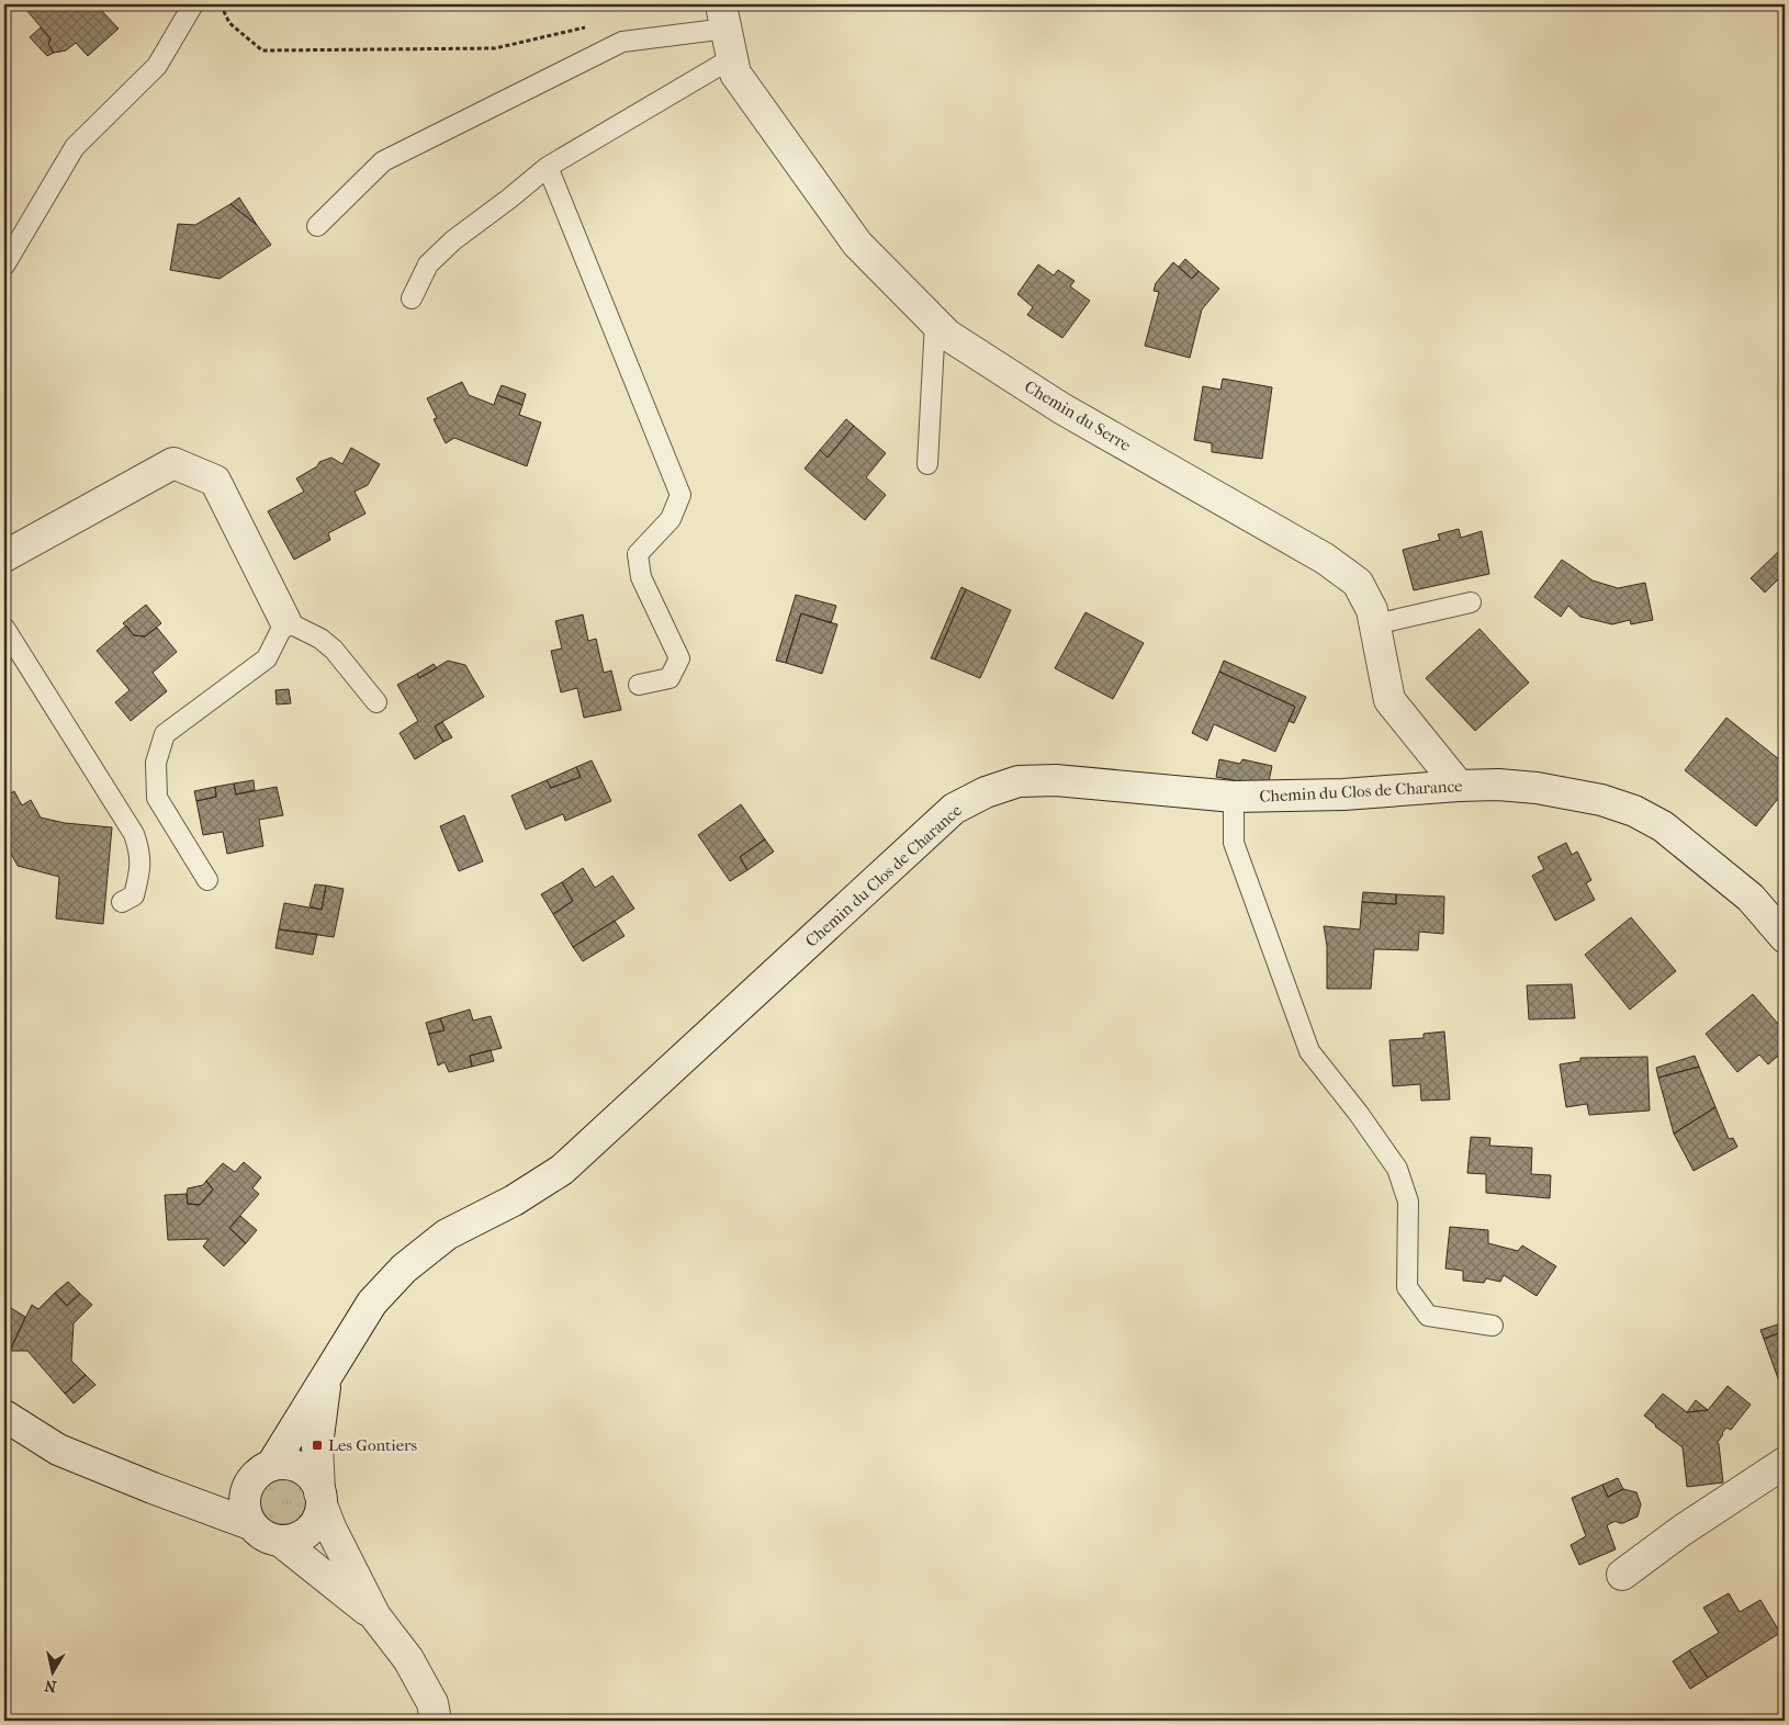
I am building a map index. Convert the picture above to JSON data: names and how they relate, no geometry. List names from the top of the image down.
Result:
{
  "streets": {
    "street": ["Chemin du Serre", "Chemin du Clos de Charance"]
  },
  "crossings": [
    ["Chemin du Serre", "Chemin du Clos de Charance"]
  ],
  "places": {
    "transit": ["Les Gontiers"]
  },
  "north": "bottom"
}
